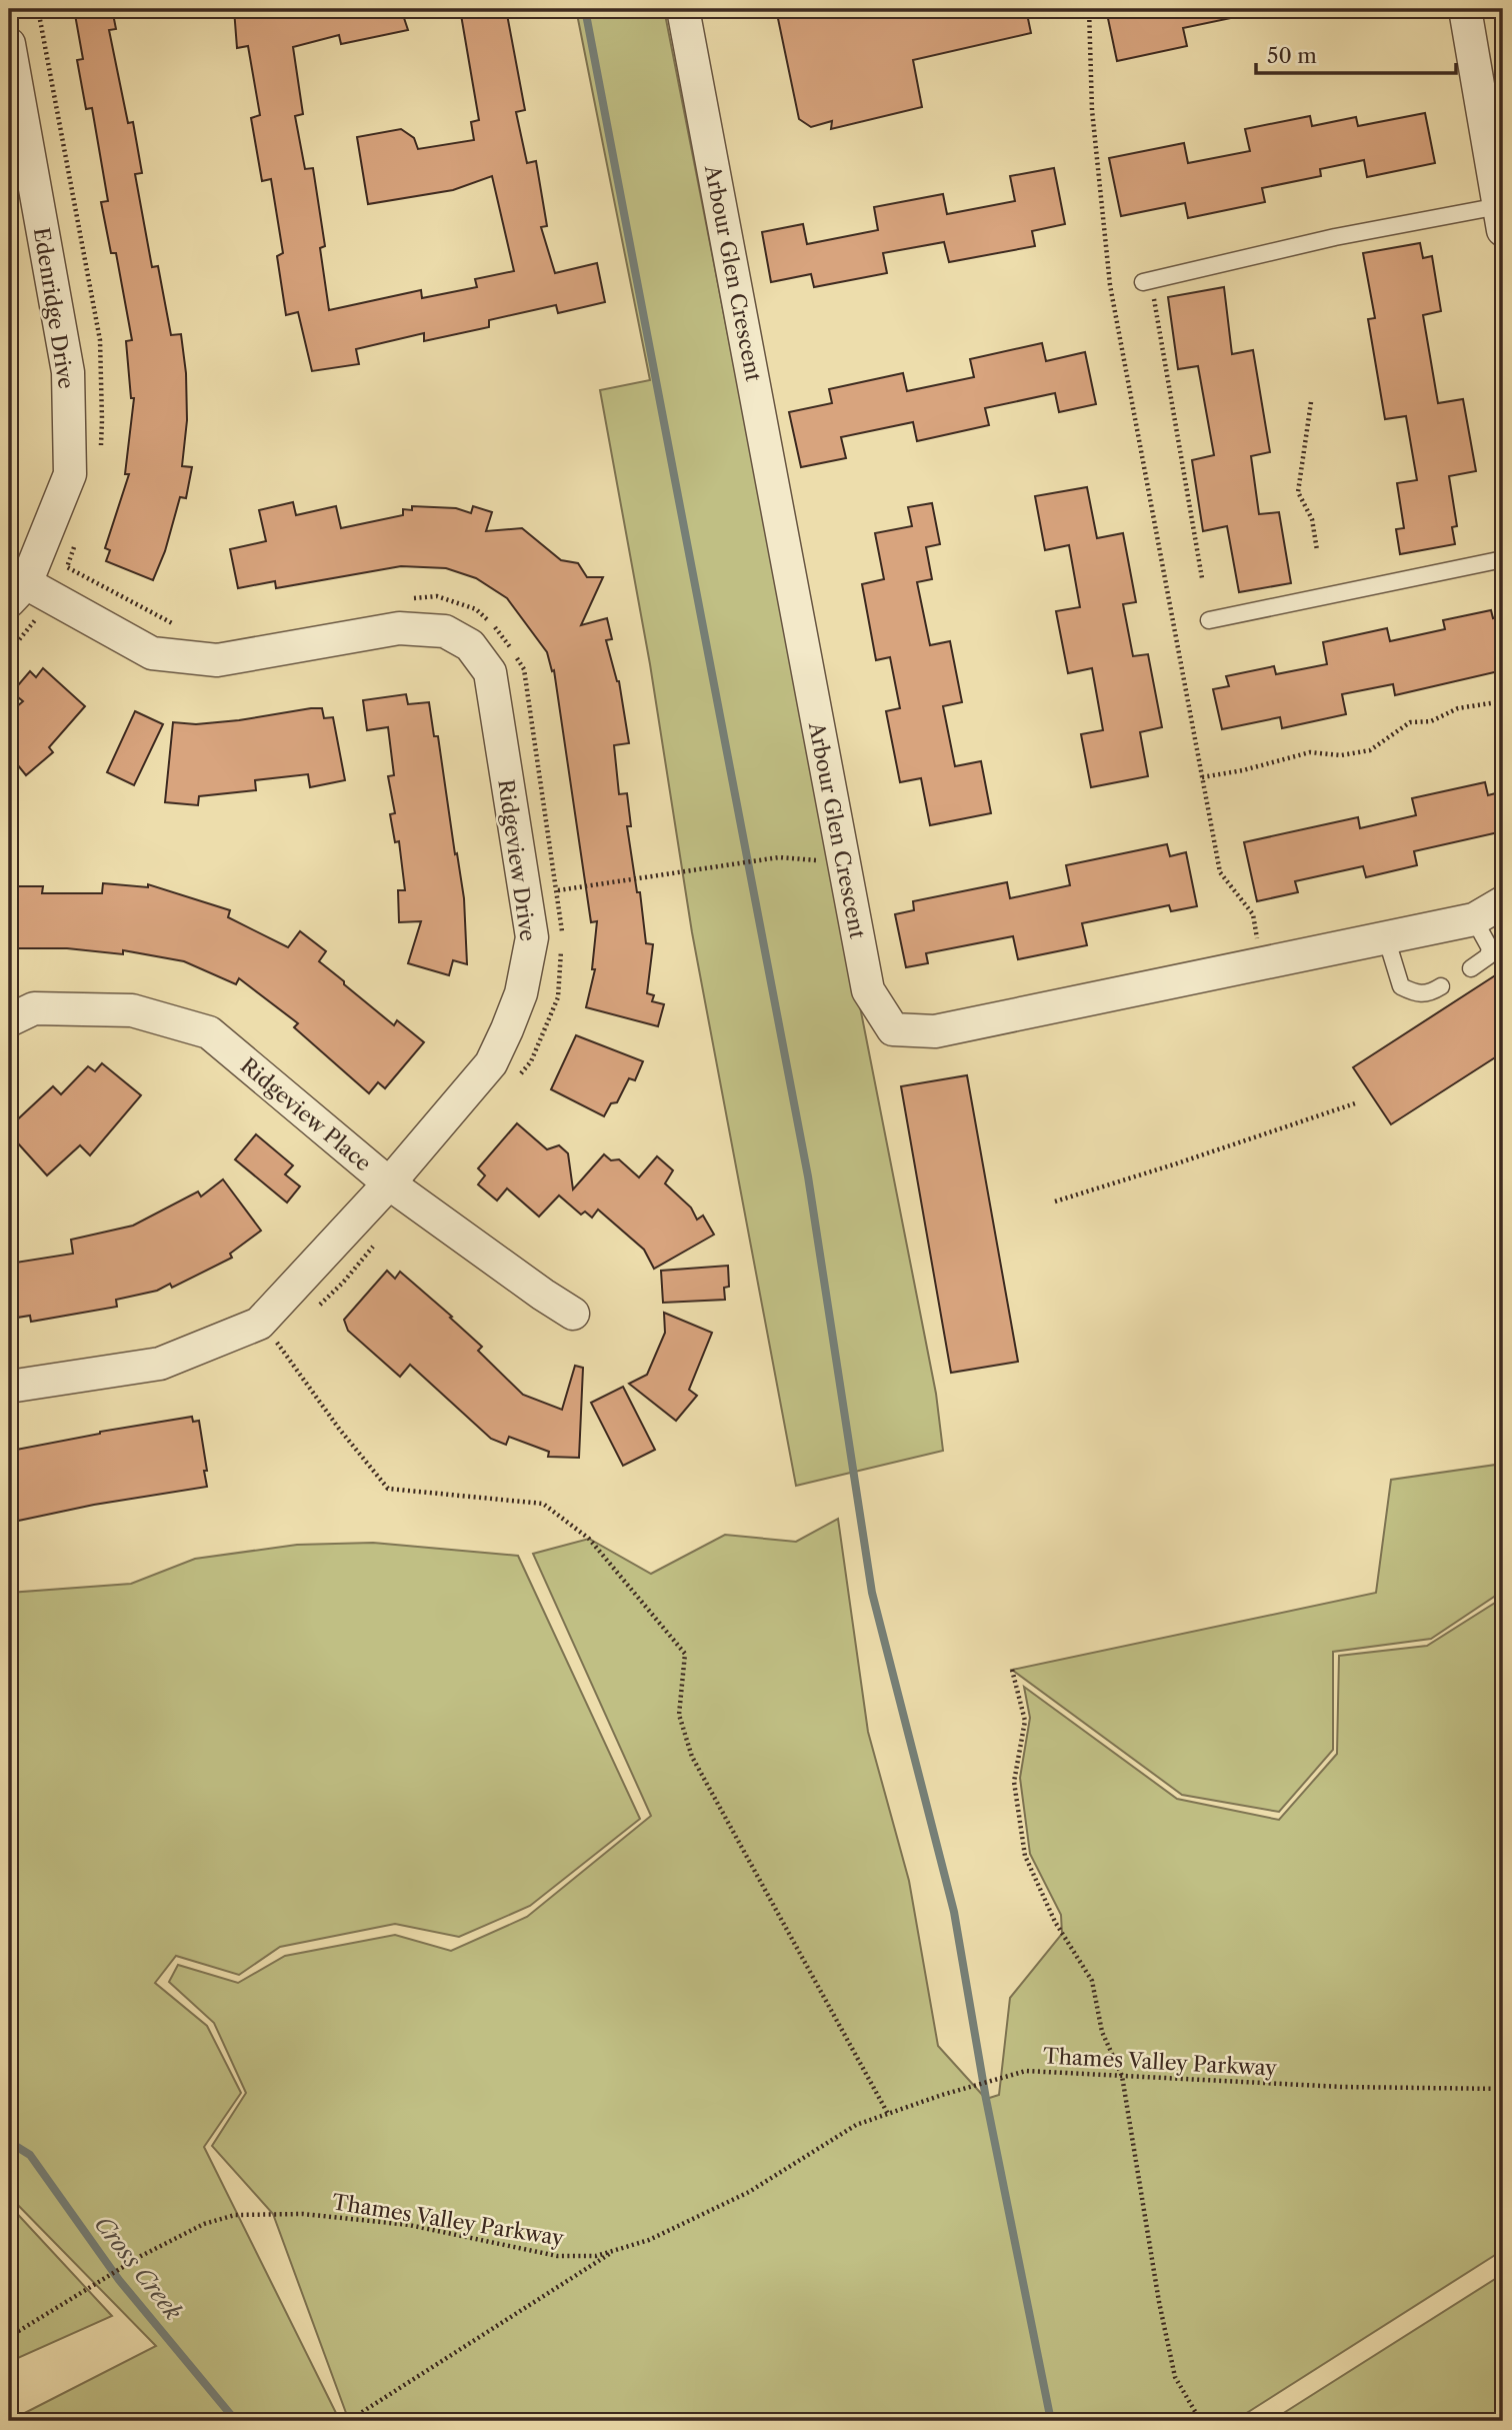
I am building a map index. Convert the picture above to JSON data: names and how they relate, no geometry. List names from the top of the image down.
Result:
{
  "streets": {
    "street": [
      "Arbour Glen Crescent",
      "Edenridge Drive",
      "Ridgeview Drive",
      "Ridgeview Place"
    ],
    "path": ["Thames Valley Parkway"]
  },
  "crossings": [
    ["Edenridge Drive", "Ridgeview Drive"],
    ["Ridgeview Drive", "Ridgeview Place"]
  ],
  "water": ["Cross Creek"],
  "scale_bar": "50 m"
}
